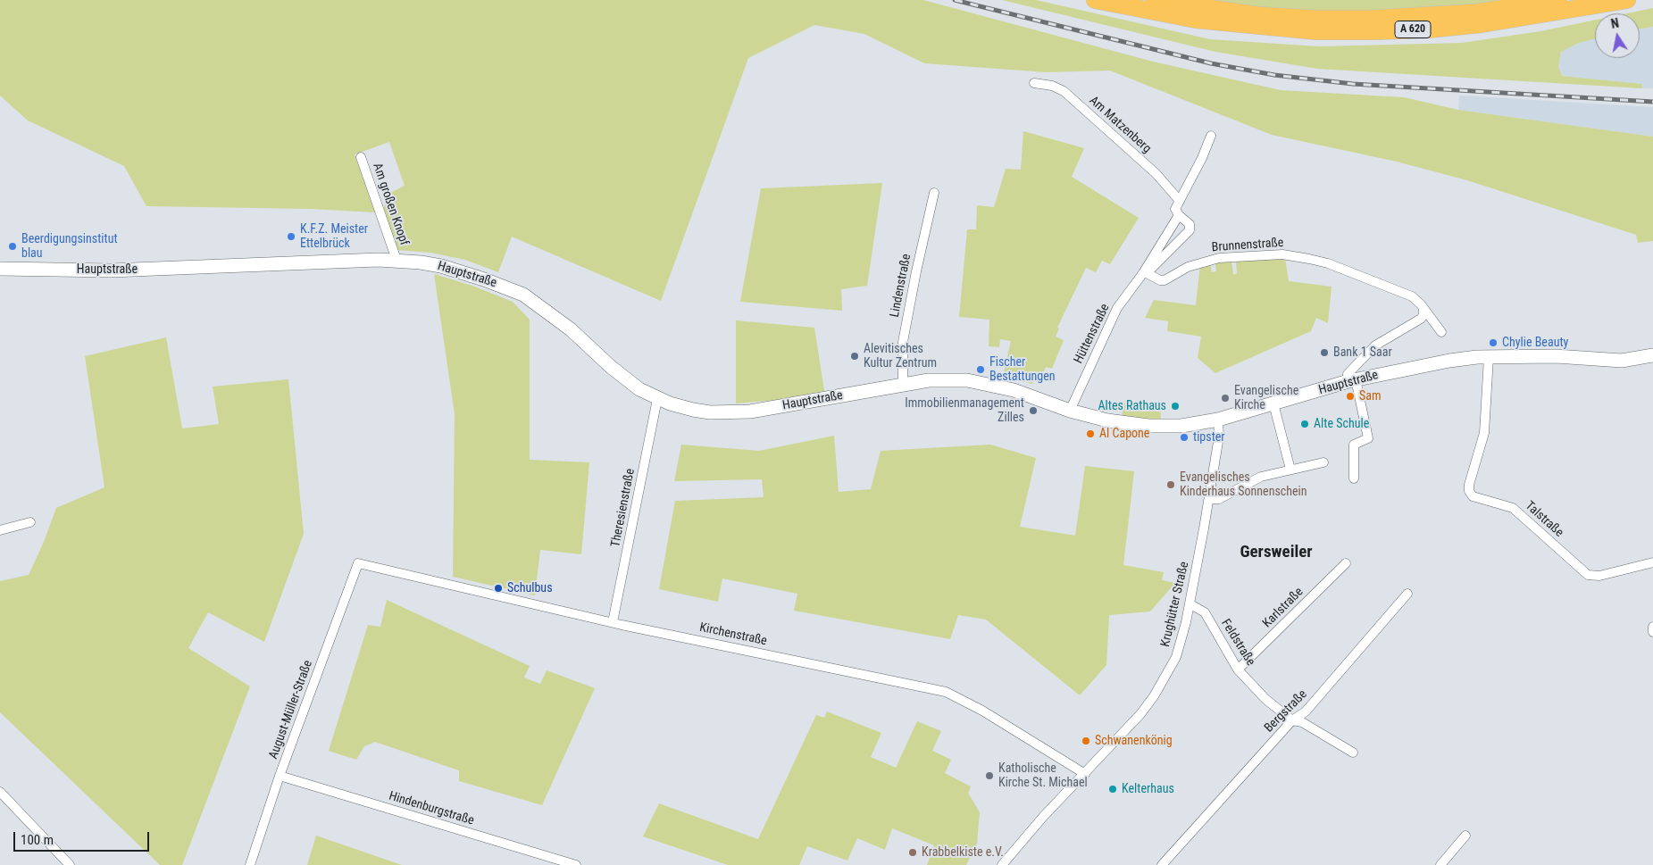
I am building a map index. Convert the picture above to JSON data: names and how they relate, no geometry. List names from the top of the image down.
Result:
{
  "streets": {
    "highway": ["A 620"],
    "main road": ["Hauptstraße"],
    "street": [
      "Am Matzenberg",
      "Am großen Knopf",
      "Brunnenstraße",
      "Lindenstraße",
      "Hüttenstraße",
      "Theresienstraße",
      "Talstraße",
      "Krughütter Straße",
      "Karlstraße",
      "Kirchenstraße",
      "Feldstraße",
      "August-Müller-Straße",
      "Bergstraße",
      "Hindenburgstraße"
    ]
  },
  "crossings": [
    ["Am Matzenberg", "Hüttenstraße"],
    ["Am großen Knopf", "Hauptstraße"],
    ["Brunnenstraße", "Hüttenstraße"],
    ["Hauptstraße", "Lindenstraße"],
    ["Hauptstraße", "Hüttenstraße"],
    ["Hauptstraße", "Theresienstraße"],
    ["Hauptstraße", "Talstraße"],
    ["Hauptstraße", "Krughütter Straße"],
    ["Theresienstraße", "Kirchenstraße"],
    ["Krughütter Straße", "Kirchenstraße"],
    ["Krughütter Straße", "Feldstraße"],
    ["Karlstraße", "Feldstraße"],
    ["Kirchenstraße", "August-Müller-Straße"],
    ["Feldstraße", "Bergstraße"],
    ["August-Müller-Straße", "Hindenburgstraße"]
  ],
  "districts": ["Gersweiler"],
  "places": [
    "K.F.Z. Meister Ettelbrück",
    "Beerdigungsinstitut blau",
    "Chylie Beauty",
    "Bank 1 Saar",
    "Alevitisches Kultur Zentrum",
    "Fischer Bestattungen",
    "Sam",
    "Evangelische Kirche",
    "Altes Rathaus",
    "Immobilienmanagement Zilles",
    "Alte Schule",
    "Al Capone",
    "tipster",
    "Evangelisches Kinderhaus Sonnenschein",
    "Schulbus",
    "Schwanenkönig",
    "Katholische Kirche St. Michael",
    "Kelterhaus",
    "Krabbelkiste e.V."
  ],
  "scale_bar": "100 m",
  "north": "top"
}
